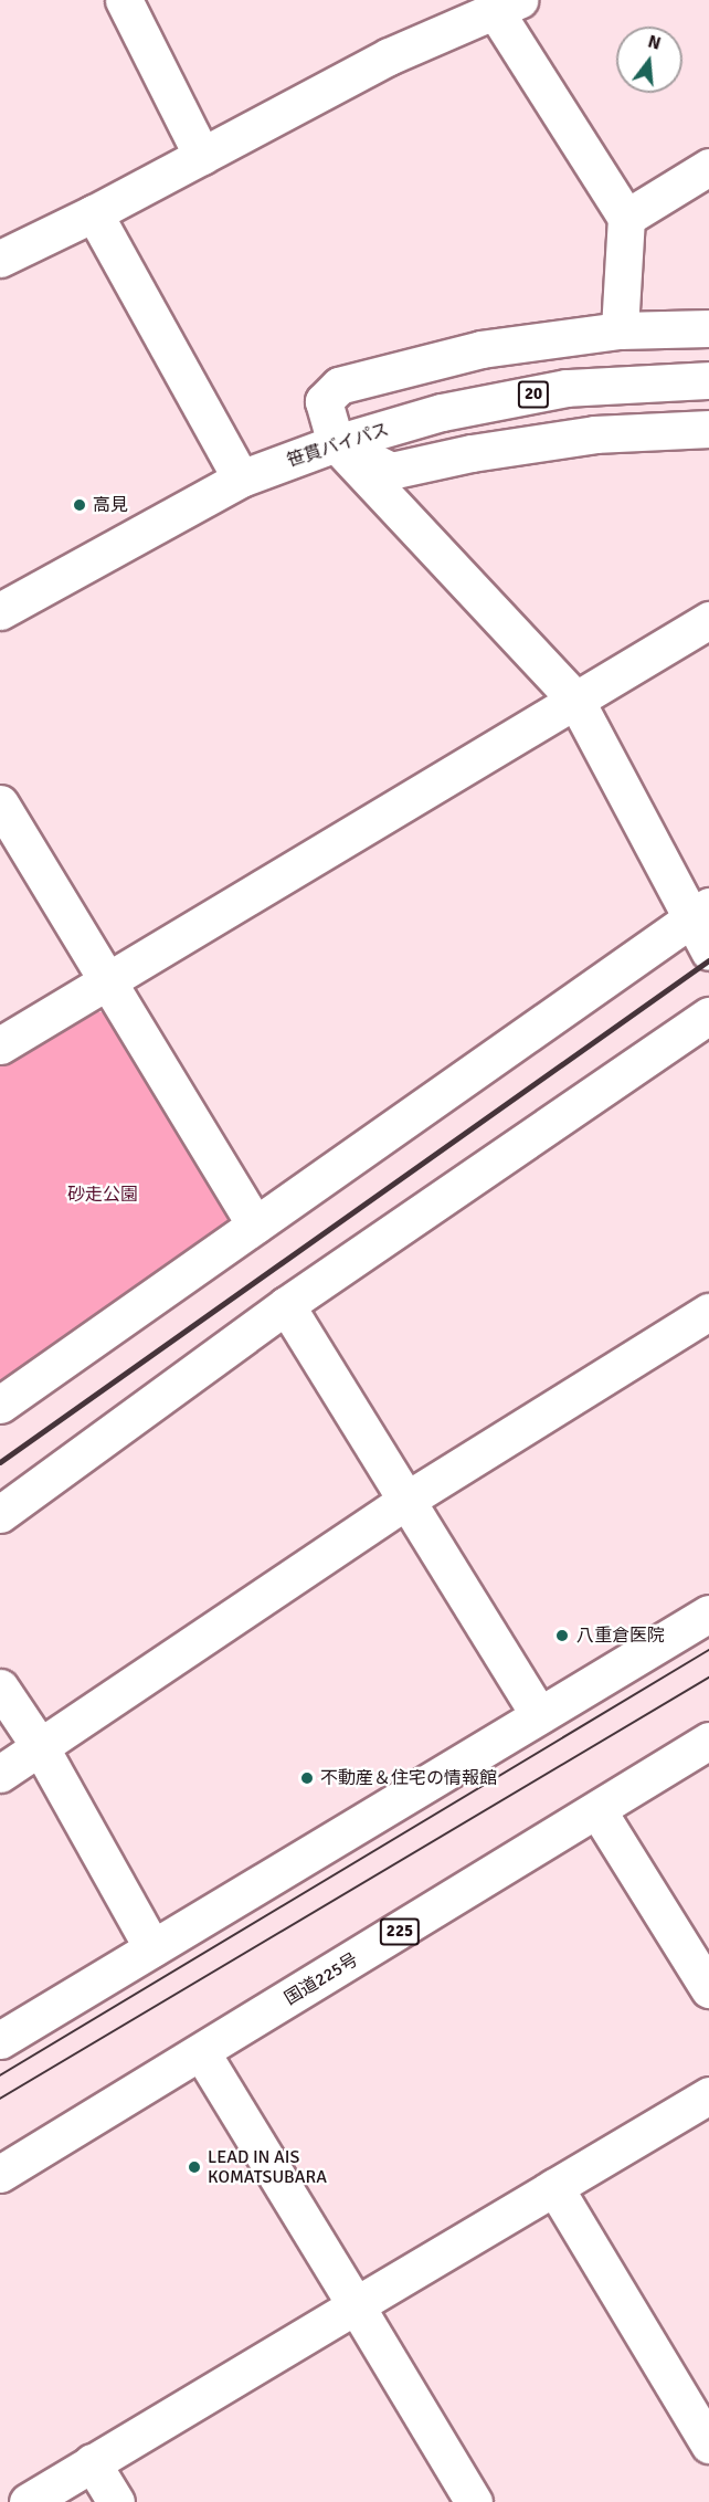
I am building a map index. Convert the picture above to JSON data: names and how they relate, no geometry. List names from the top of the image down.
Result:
{
  "streets": {
    "main road": [
      "20",
      "笹貫バイパス",
      "225",
      "国道225号"
    ]
  },
  "parks": ["砂走公園"],
  "places": [
    "高見",
    "八重倉医院",
    "不動産＆住宅の情報館",
    "LEAD IN AIS KOMATSUBARA"
  ],
  "north": "top"
}
